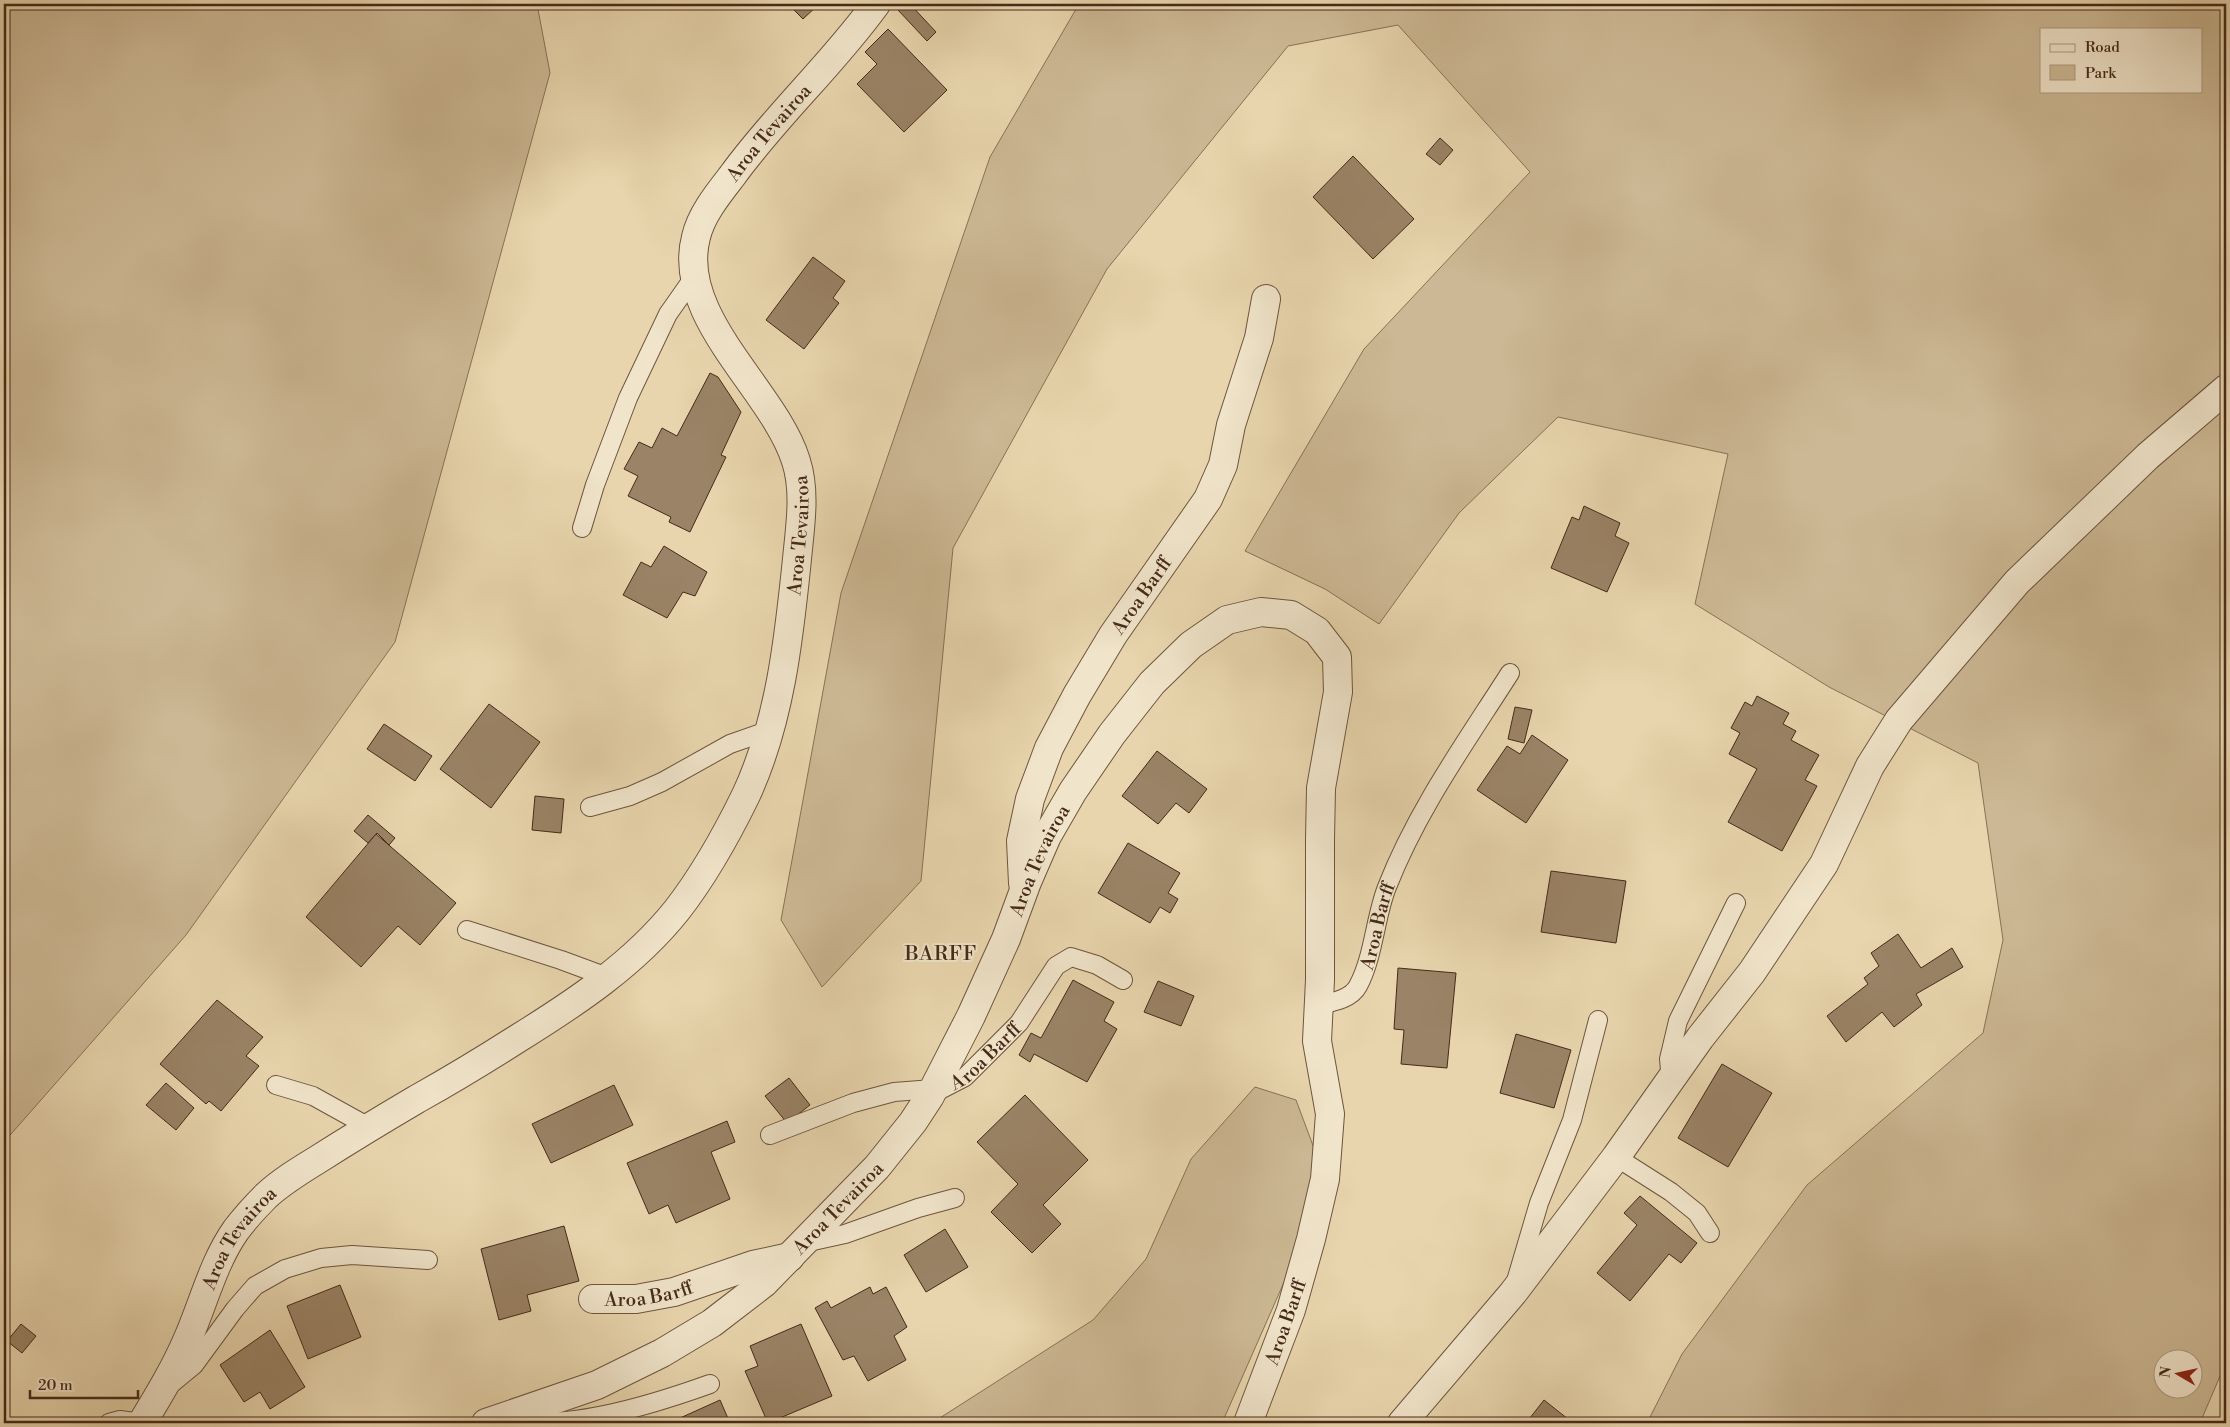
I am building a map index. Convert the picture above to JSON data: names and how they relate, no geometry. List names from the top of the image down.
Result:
{
  "streets": {
    "street": ["Aroa Tevairoa", "Aroa Barff"]
  },
  "crossings": [
    ["Aroa Tevairoa", "Aroa Barff"]
  ],
  "districts": ["BARFF"],
  "legend": ["Road", "Park"],
  "scale_bar": "20 m",
  "north": "left"
}
